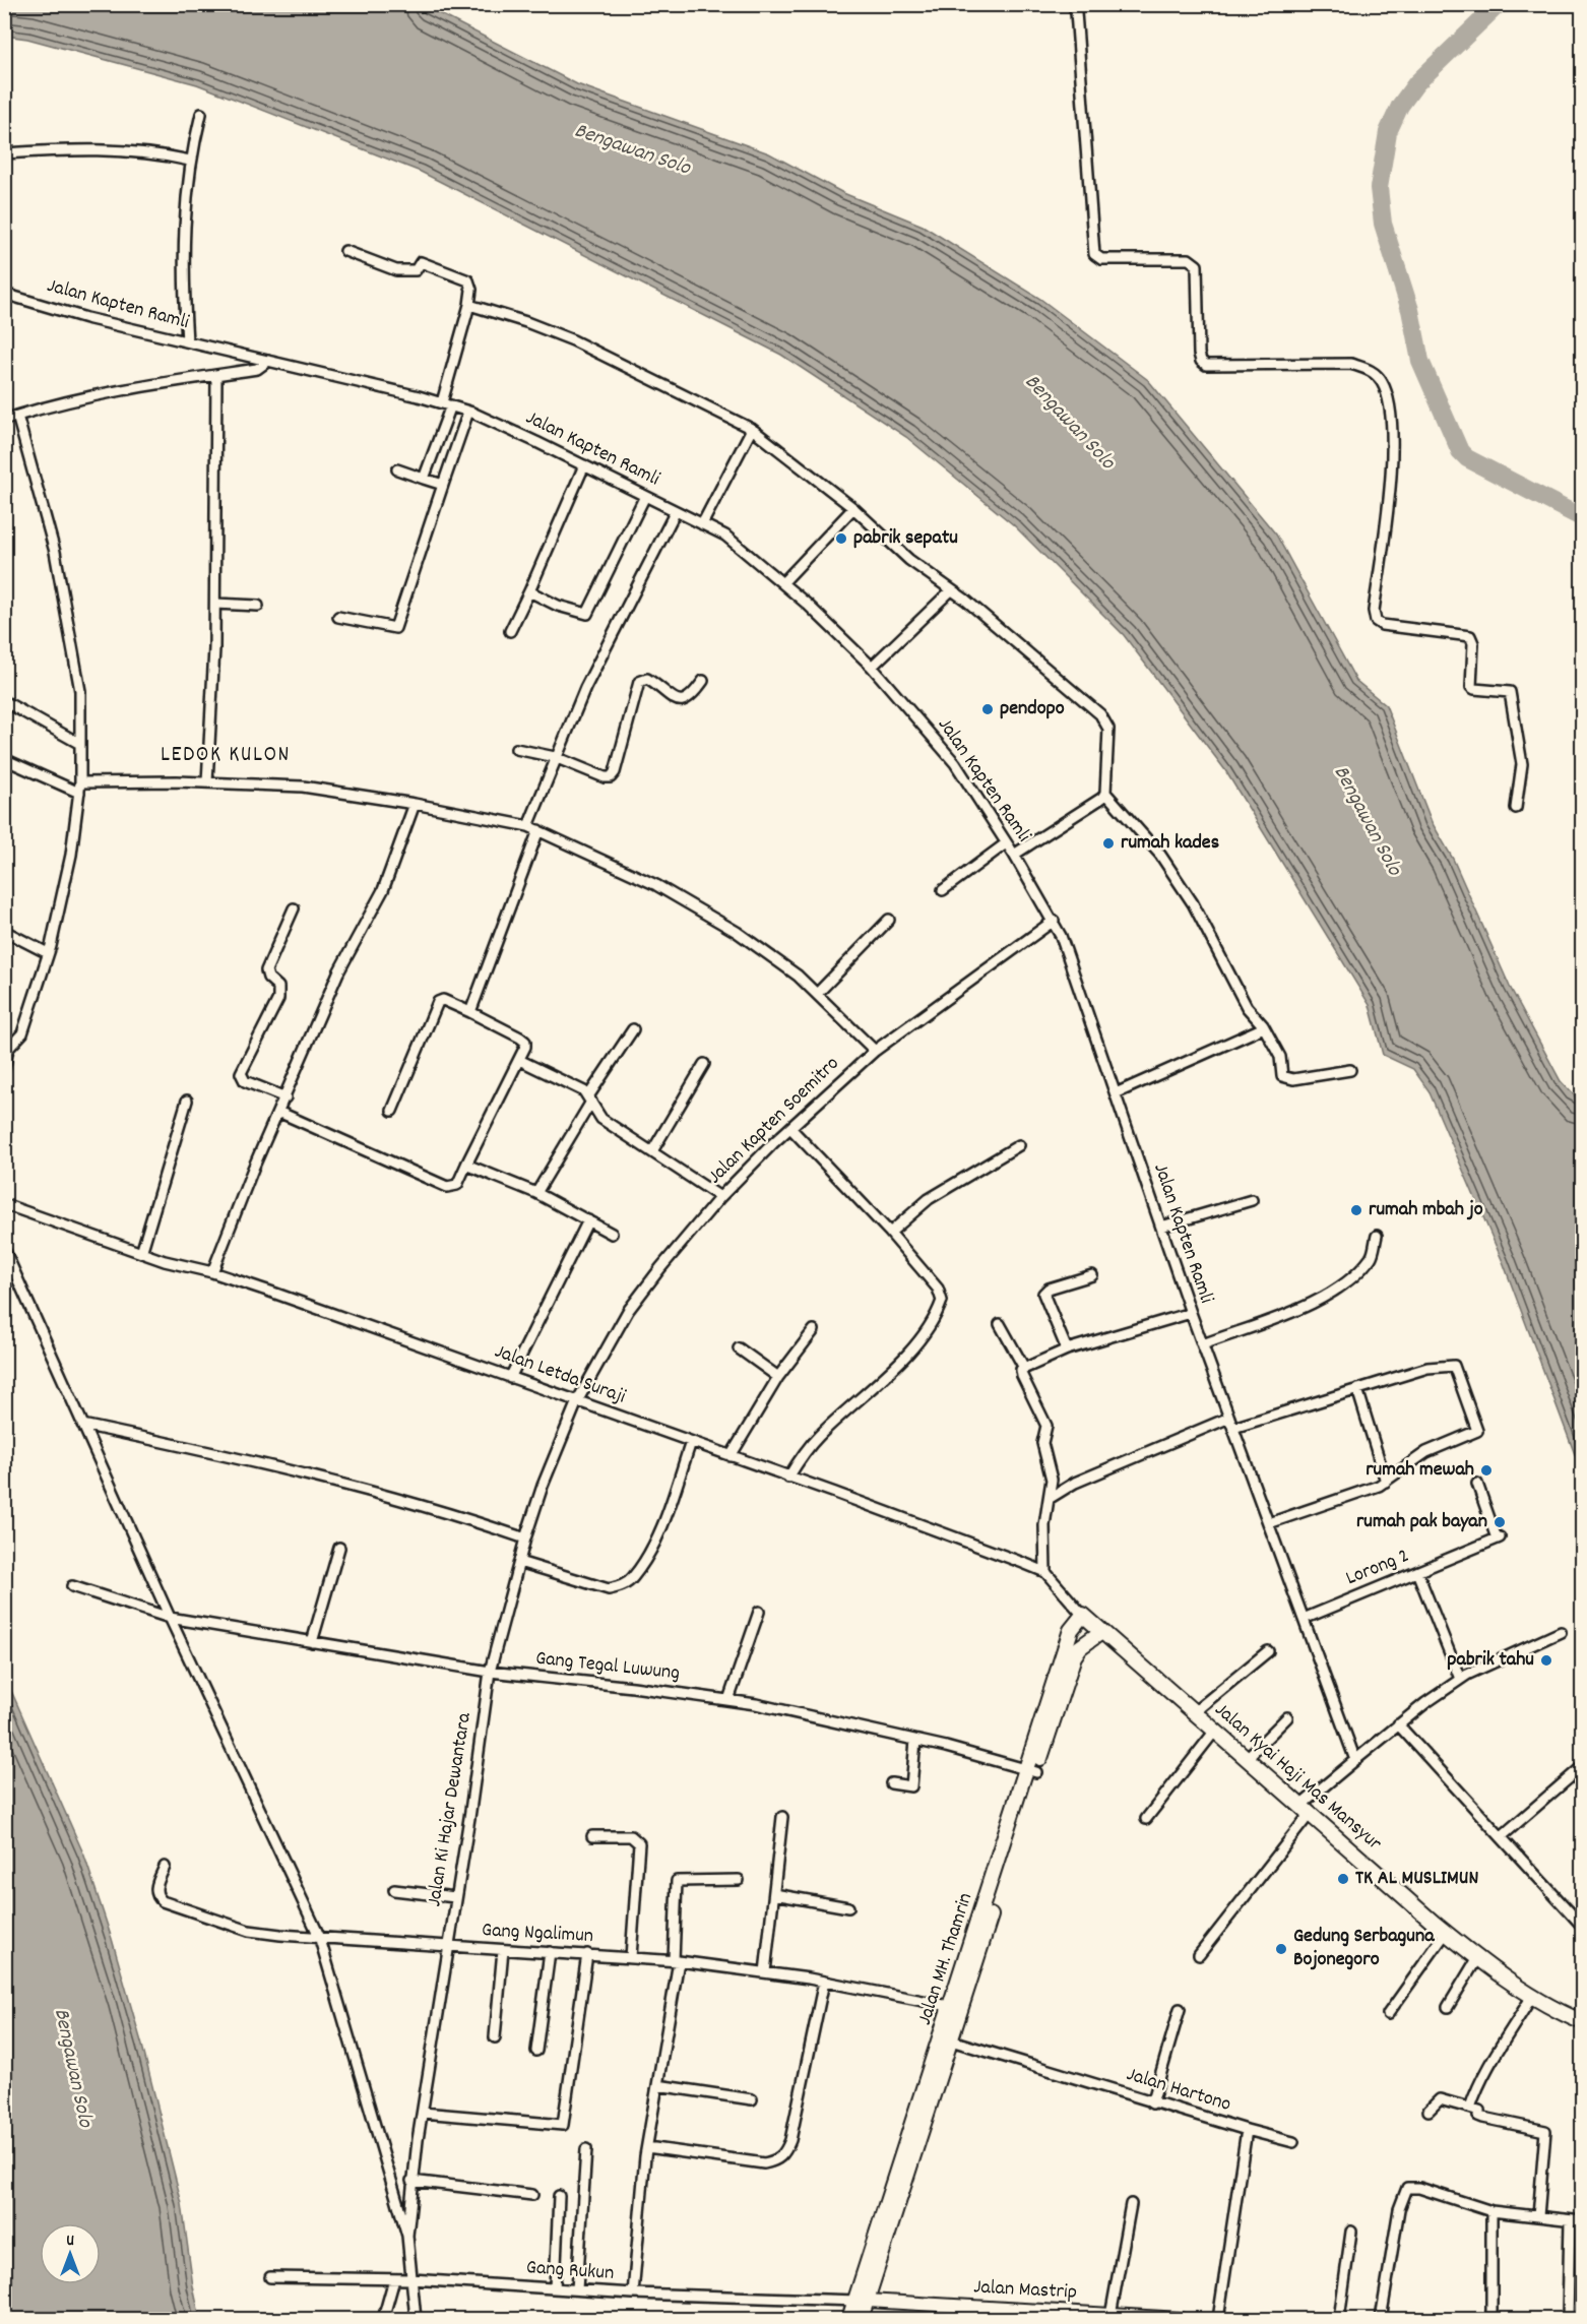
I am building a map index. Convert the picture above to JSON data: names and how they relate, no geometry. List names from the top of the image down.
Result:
{
  "streets": {
    "main road": ["Jalan Kyai Haji Mas Mansyur", "Jalan MH. Thamrin", "Jalan Mastrip"],
    "street": [
      "Jalan Kapten Ramli",
      "Jalan Kapten Soemitro",
      "Jalan Letda Suraji",
      "Lorong 2",
      "Gang Tegal Luwung",
      "Jalan Ki Hajar Dewantara",
      "Gang Ngalimun",
      "Jalan Hartono",
      "Gang Rukun"
    ]
  },
  "crossings": [
    ["Jalan Kapten Ramli", "Jalan Kapten Soemitro"],
    ["Jalan Kapten Ramli", "Lorong 2"],
    ["Jalan Kapten Soemitro", "Jalan Letda Suraji"],
    ["Jalan Kapten Soemitro", "Jalan Ki Hajar Dewantara"],
    ["Jalan Letda Suraji", "Jalan Kyai Haji Mas Mansyur"],
    ["Jalan Letda Suraji", "Jalan Ki Hajar Dewantara"],
    ["Jalan Letda Suraji", "Jalan MH. Thamrin"],
    ["Gang Tegal Luwung", "Jalan Ki Hajar Dewantara"],
    ["Gang Tegal Luwung", "Jalan MH. Thamrin"],
    ["Jalan Kyai Haji Mas Mansyur", "Jalan MH. Thamrin"],
    ["Jalan Ki Hajar Dewantara", "Gang Ngalimun"],
    ["Gang Ngalimun", "Jalan MH. Thamrin"],
    ["Jalan MH. Thamrin", "Jalan Hartono"],
    ["Jalan MH. Thamrin", "Gang Rukun"],
    ["Jalan MH. Thamrin", "Jalan Mastrip"],
    ["Gang Rukun", "Jalan Mastrip"]
  ],
  "districts": ["LEDOK KULON"],
  "water": ["Bengawan Solo"],
  "places": [
    "pabrik sepatu",
    "pendopo",
    "rumah kades",
    "rumah mbah jo",
    "rumah mewah",
    "rumah pak bayan",
    "pabrik tahu",
    "TK AL MUSLIMUN",
    "Gedung Serbaguna Bojonegoro"
  ],
  "north": "top"
}
